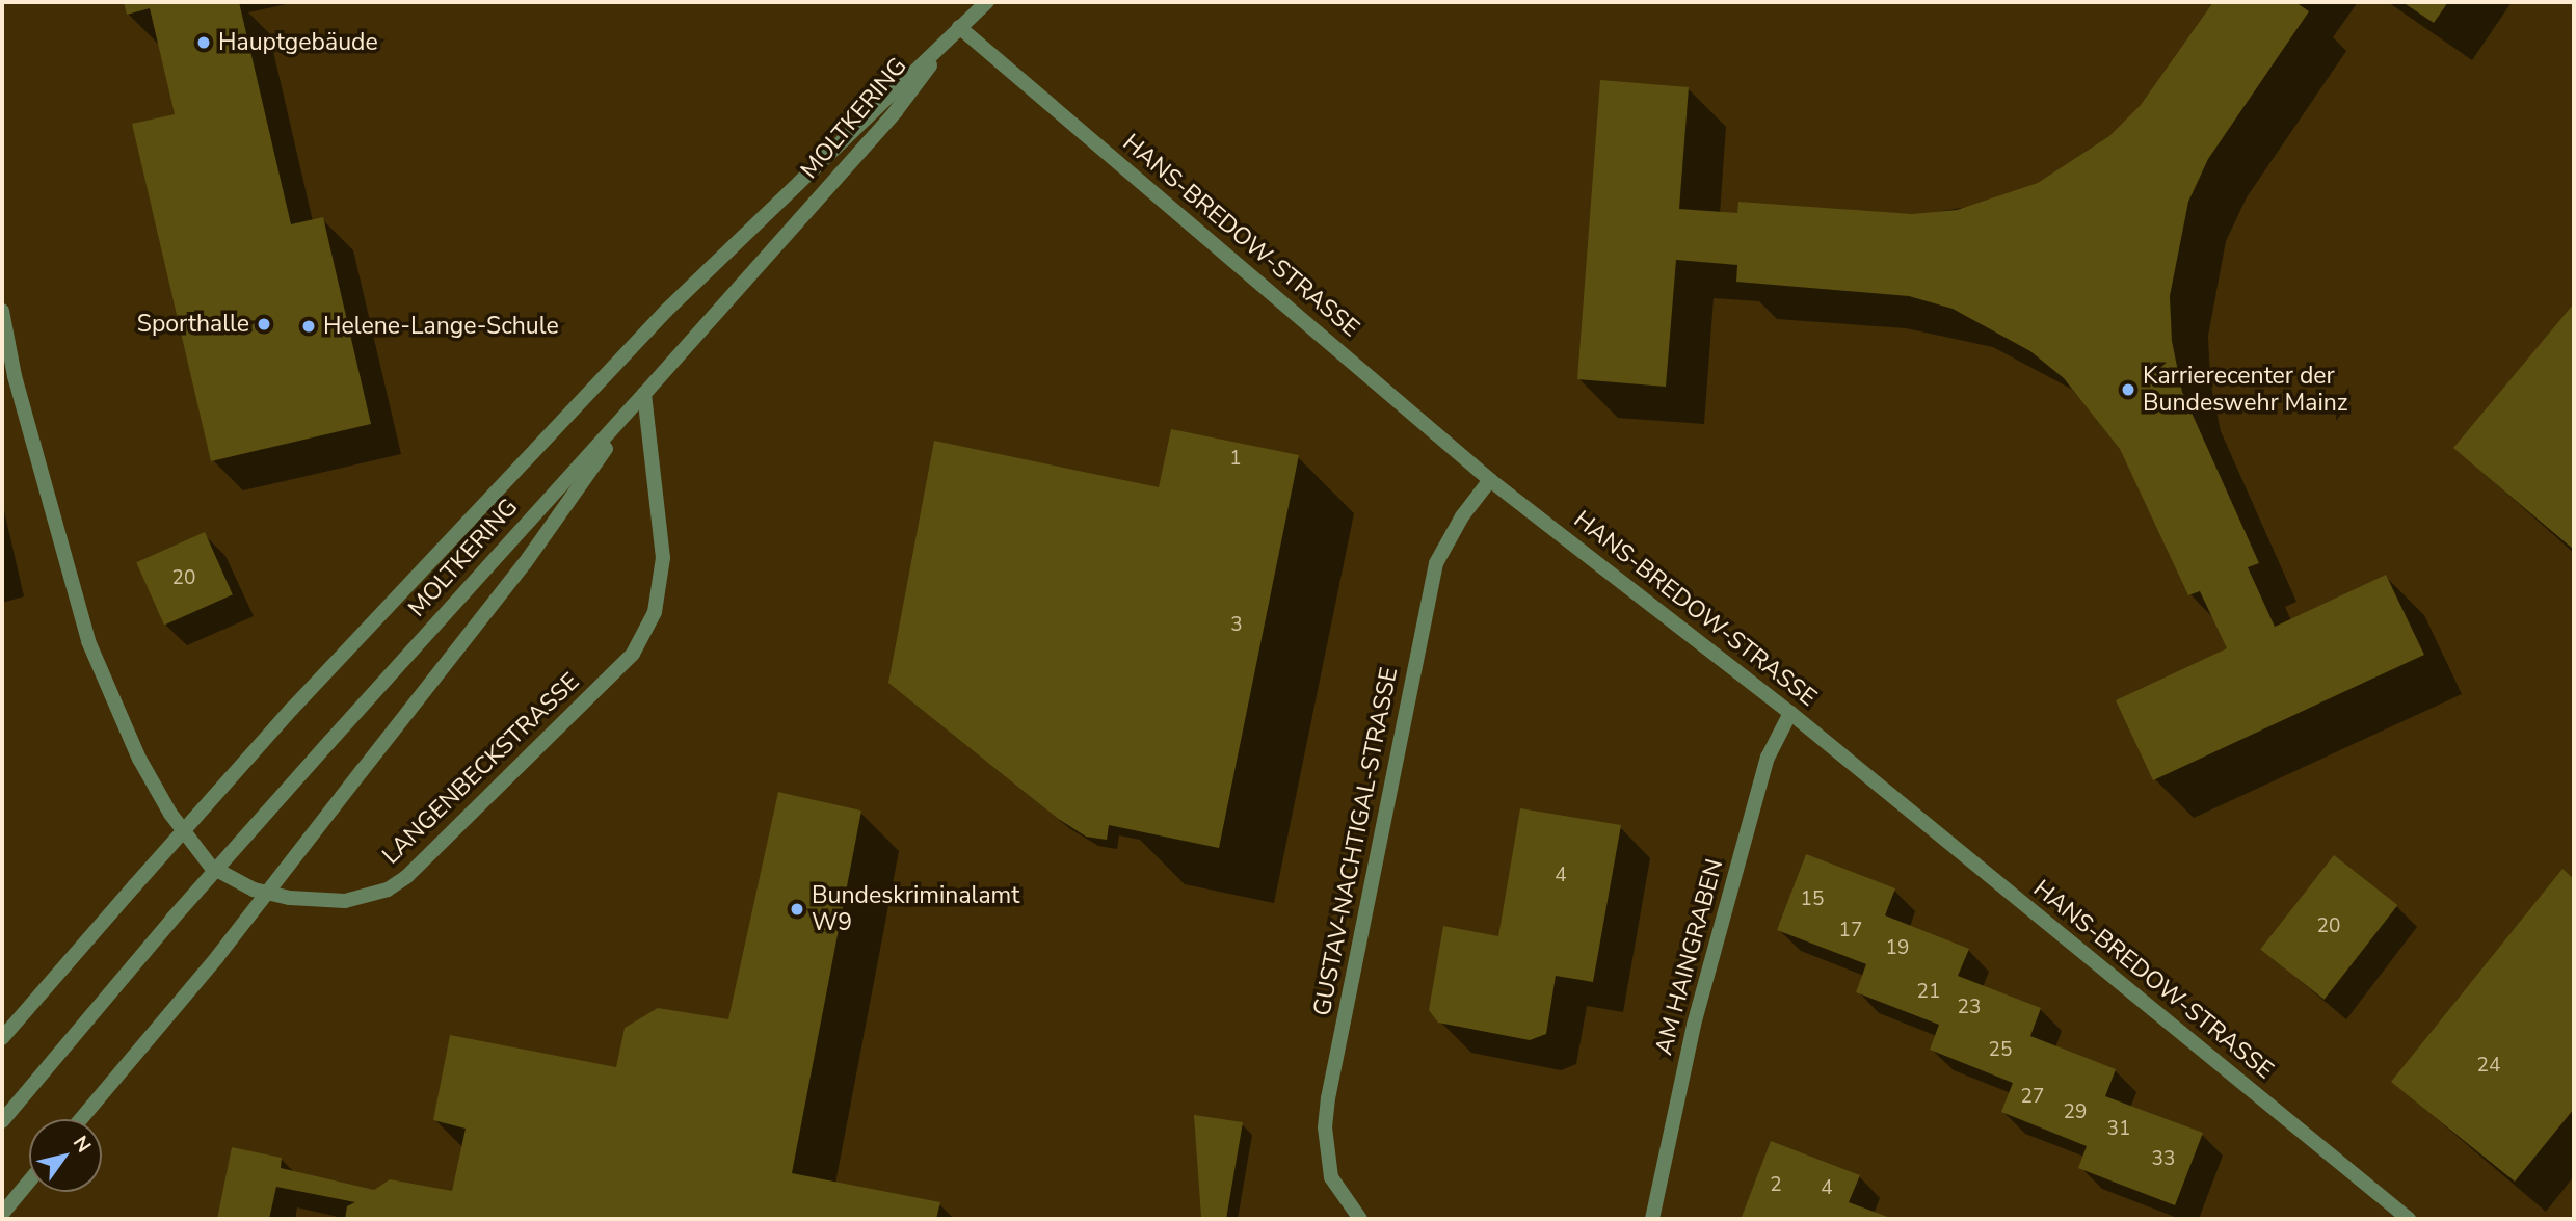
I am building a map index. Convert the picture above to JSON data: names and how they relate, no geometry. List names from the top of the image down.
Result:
{
  "streets": {
    "street": [
      "MOLTKERING",
      "HANS-BREDOW-STRASSE",
      "LANGENBECKSTRASSE",
      "GUSTAV-NACHTIGAL-STRASSE",
      "AM HAINGRABEN"
    ]
  },
  "crossings": [
    ["MOLTKERING", "HANS-BREDOW-STRASSE"],
    ["MOLTKERING", "LANGENBECKSTRASSE"],
    ["HANS-BREDOW-STRASSE", "GUSTAV-NACHTIGAL-STRASSE"],
    ["HANS-BREDOW-STRASSE", "AM HAINGRABEN"]
  ],
  "places": [
    "Hauptgebäude",
    "Sporthalle",
    "Helene-Lange-Schule",
    "Karrierecenter der Bundeswehr Mainz",
    "Bundeskriminalamt W9"
  ],
  "house_numbers": [
    "1",
    "20",
    "3",
    "4",
    "15",
    "20",
    "17",
    "19",
    "21",
    "23",
    "25",
    "24",
    "27",
    "29",
    "31",
    "33",
    "2",
    "4"
  ],
  "north": "top right"
}
